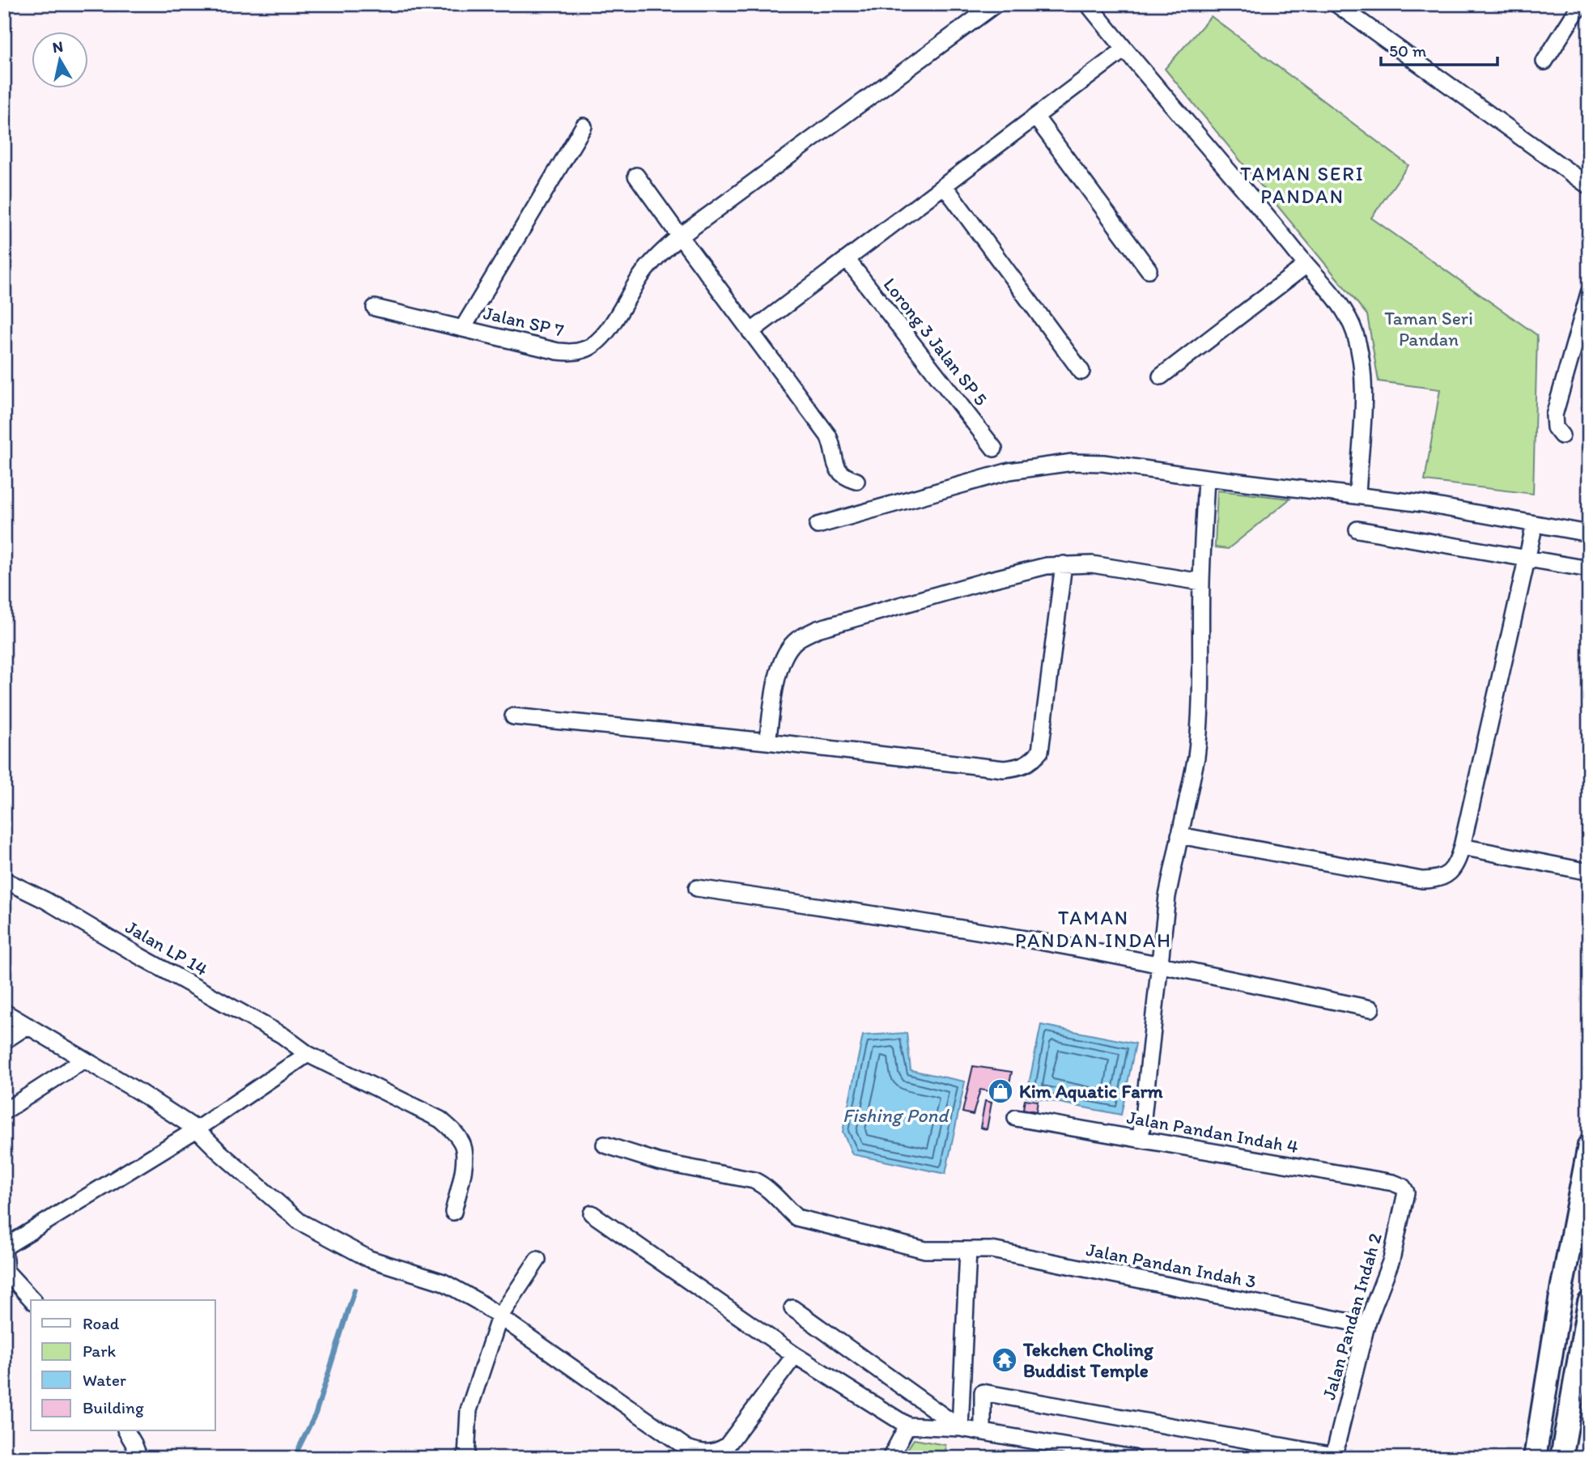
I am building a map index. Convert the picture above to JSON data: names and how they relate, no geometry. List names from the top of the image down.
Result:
{
  "streets": {
    "street": [
      "Jalan SP 7",
      "Lorong 3 Jalan SP 5",
      "Jalan LP 14",
      "Jalan Pandan Indah 4",
      "Jalan Pandan Indah 3",
      "Jalan Pandan Indah 2"
    ]
  },
  "crossings": [
    ["Jalan Pandan Indah 4", "Jalan Pandan Indah 2"],
    ["Jalan Pandan Indah 3", "Jalan Pandan Indah 2"]
  ],
  "districts": ["TAMAN SERI PANDAN", "TAMAN PANDAN INDAH"],
  "water": ["Fishing Pond"],
  "parks": ["Taman Seri Pandan"],
  "places": {
    "shop": ["Kim Aquatic Farm"],
    "temple": ["Tekchen Choling Buddist Temple"]
  },
  "legend": [
    "Road",
    "Park",
    "Water",
    "Building"
  ],
  "scale_bar": "50 m",
  "north": "top"
}
